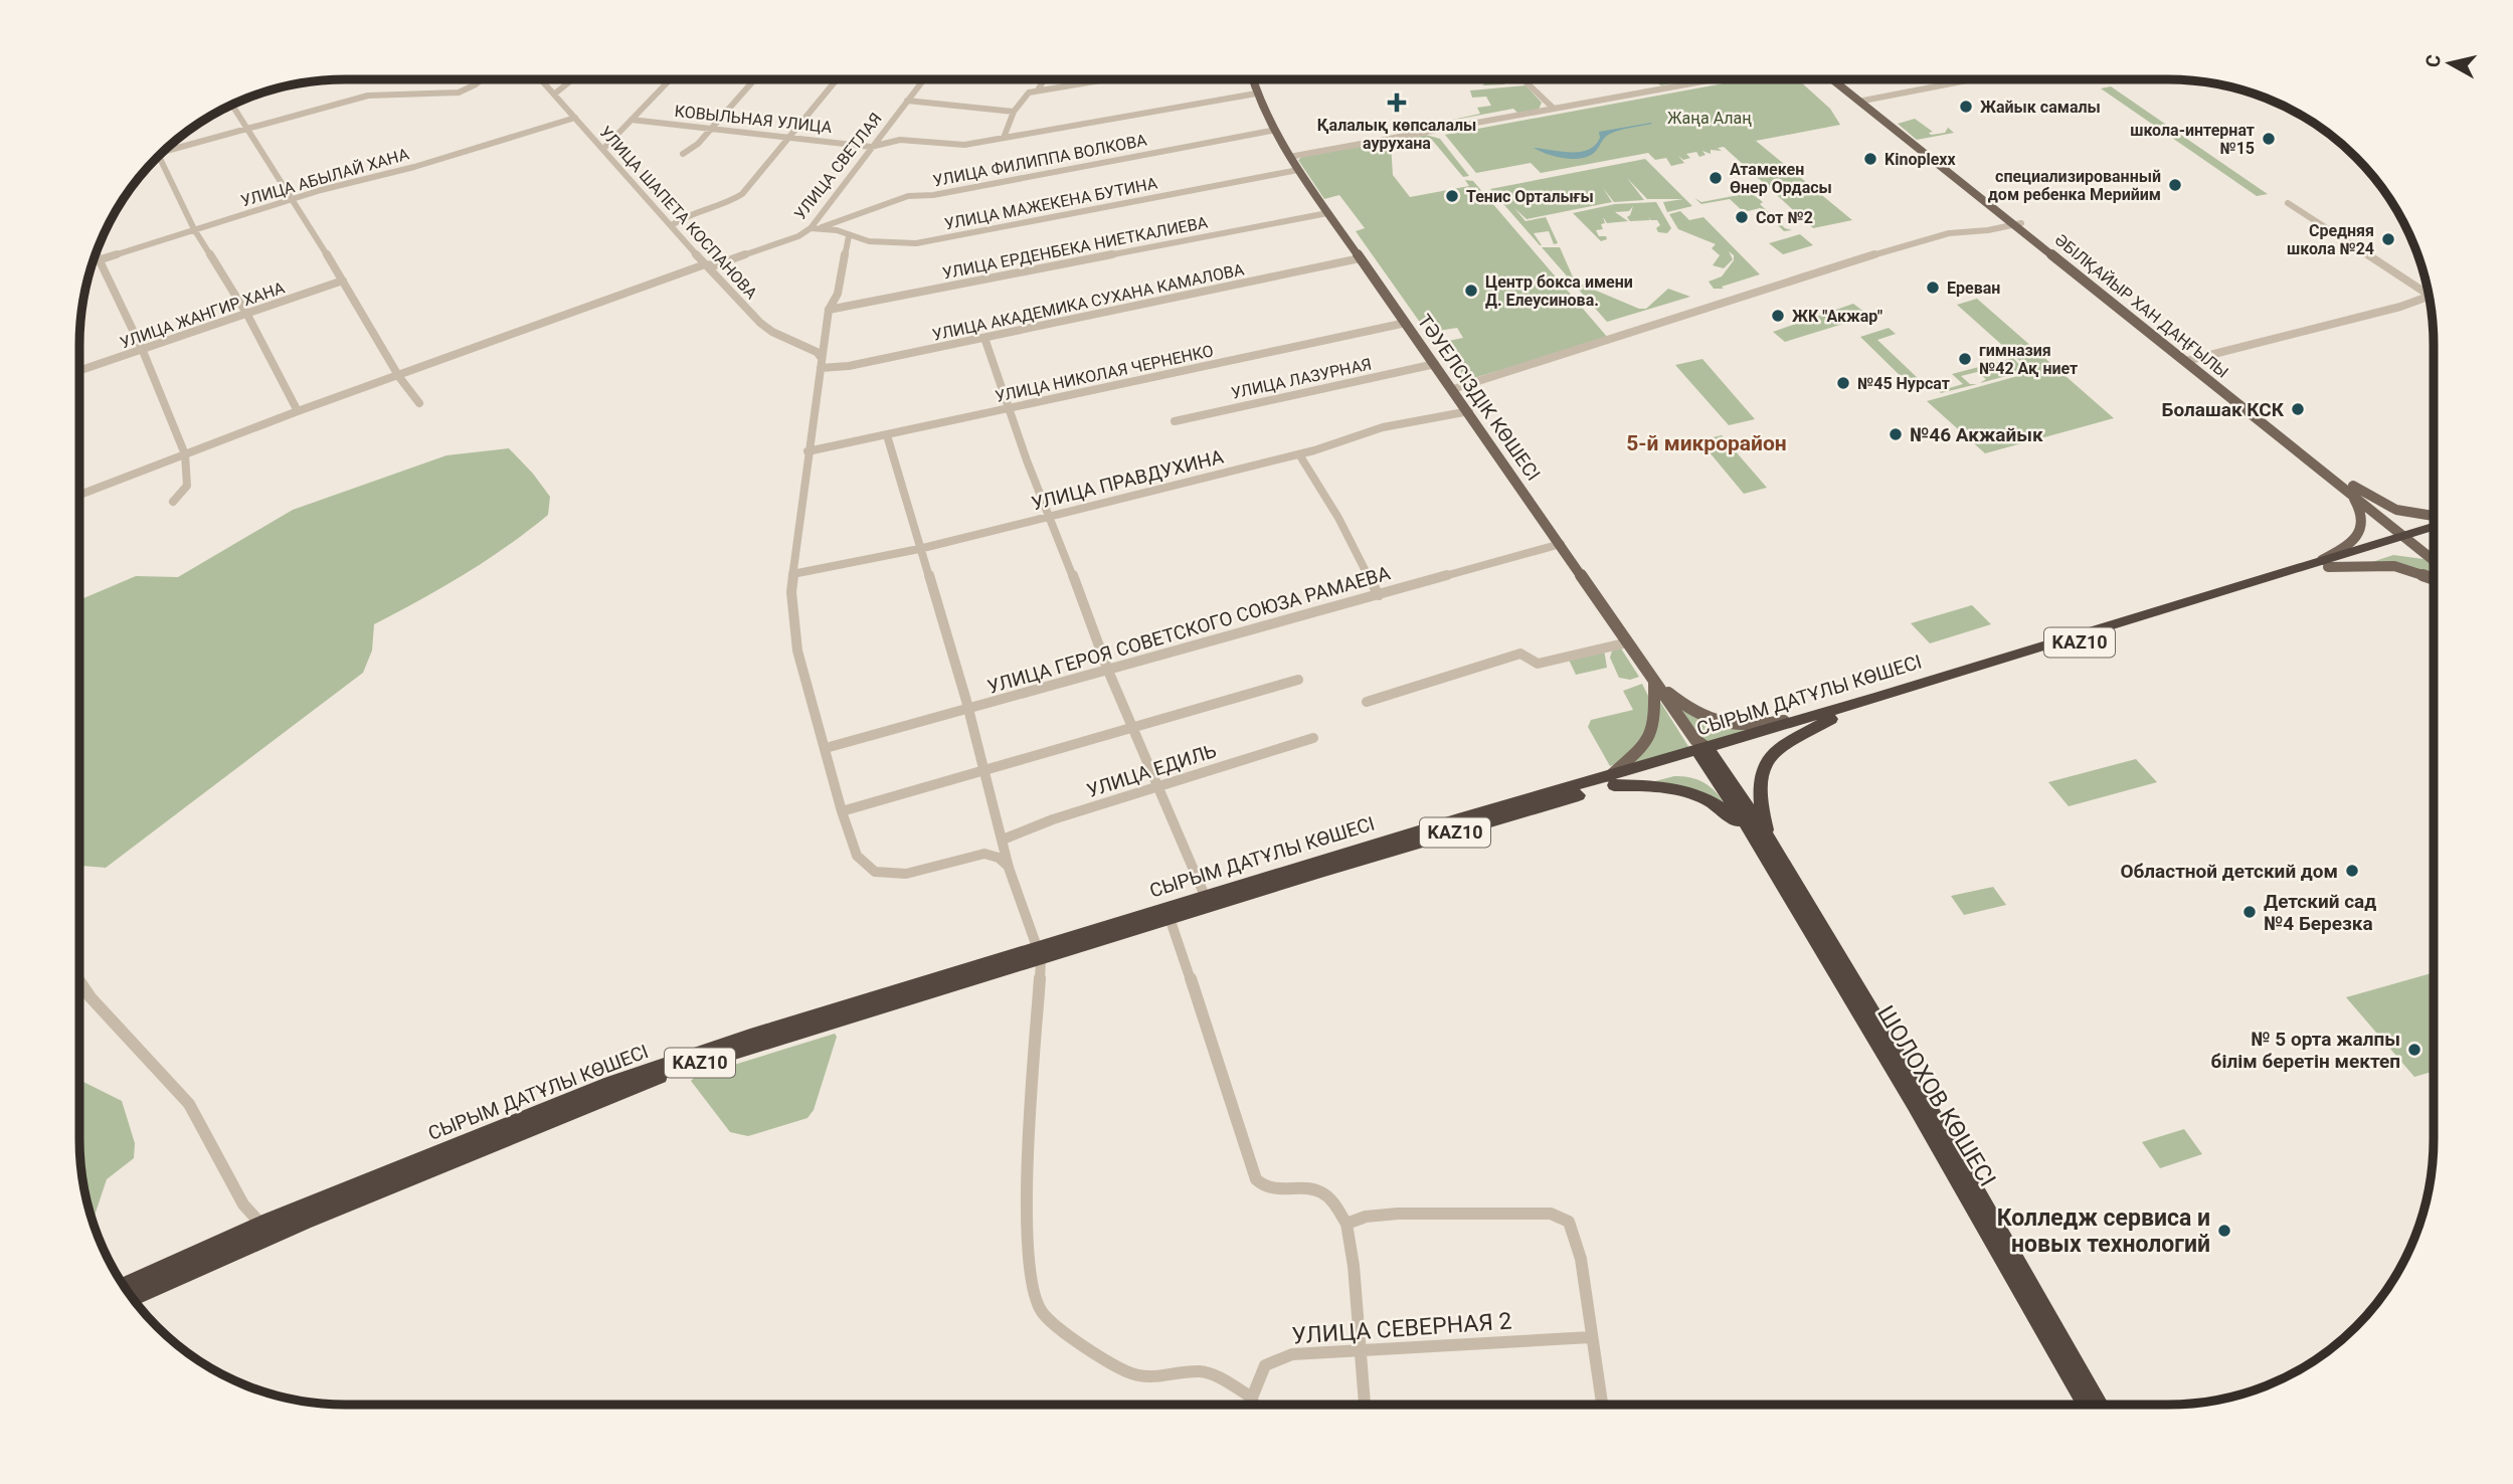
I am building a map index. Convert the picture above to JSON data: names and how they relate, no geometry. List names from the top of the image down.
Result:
{
  "streets": {
    "highway": ["KAZ10", "СЫРЫМ ДАТҰЛЫ КӨШЕСІ", "ШОЛОХОВ КӨШЕСІ"],
    "main road": ["ӘБІЛҚАЙЫР ХАН ДАҢҒЫЛЫ", "ТӘУЕЛСІЗДІК КӨШЕСІ"],
    "street": [
      "КОВЫЛЬНАЯ УЛИЦА",
      "УЛИЦА ФИЛИППА ВОЛКОВА",
      "УЛИЦА СВЕТЛАЯ",
      "УЛИЦА АБЫЛАЙ ХАНА",
      "УЛИЦА МАЖЕКЕНА БУТИНА",
      "УЛИЦА ШАПЕТА КОСПАНОВА",
      "УЛИЦА ЕРДЕНБЕКА НИЕТКАЛИЕВА",
      "УЛИЦА АКАДЕМИКА СУХАНА КАМАЛОВА",
      "УЛИЦА ЖАНГИР ХАНА",
      "УЛИЦА НИКОЛАЯ ЧЕРНЕНКО",
      "УЛИЦА ЛАЗУРНАЯ",
      "УЛИЦА ПРАВДУХИНА",
      "УЛИЦА ГЕРОЯ СОВЕТСКОГО СОЮЗА РАМАЕВА",
      "УЛИЦА ЕДИЛЬ",
      "УЛИЦА СЕВЕРНАЯ 2"
    ]
  },
  "crossings": [
    ["КОВЫЛЬНАЯ УЛИЦА", "УЛИЦА СВЕТЛАЯ"],
    ["КОВЫЛЬНАЯ УЛИЦА", "ТӘУЕЛСІЗДІК КӨШЕСІ"],
    ["УЛИЦА ФИЛИППА ВОЛКОВА", "УЛИЦА СВЕТЛАЯ"],
    ["УЛИЦА ФИЛИППА ВОЛКОВА", "УЛИЦА МАЖЕКЕНА БУТИНА"],
    ["УЛИЦА ФИЛИППА ВОЛКОВА", "ТӘУЕЛСІЗДІК КӨШЕСІ"],
    ["УЛИЦА СВЕТЛАЯ", "УЛИЦА МАЖЕКЕНА БУТИНА"],
    ["УЛИЦА СВЕТЛАЯ", "УЛИЦА ШАПЕТА КОСПАНОВА"],
    ["УЛИЦА АБЫЛАЙ ХАНА", "УЛИЦА ШАПЕТА КОСПАНОВА"],
    ["УЛИЦА МАЖЕКЕНА БУТИНА", "ТӘУЕЛСІЗДІК КӨШЕСІ"],
    ["УЛИЦА ШАПЕТА КОСПАНОВА", "УЛИЦА АКАДЕМИКА СУХАНА КАМАЛОВА"],
    ["УЛИЦА ЕРДЕНБЕКА НИЕТКАЛИЕВА", "ТӘУЕЛСІЗДІК КӨШЕСІ"],
    ["УЛИЦА АКАДЕМИКА СУХАНА КАМАЛОВА", "ТӘУЕЛСІЗДІК КӨШЕСІ"],
    ["ӘБІЛҚАЙЫР ХАН ДАҢҒЫЛЫ", "СЫРЫМ ДАТҰЛЫ КӨШЕСІ"],
    ["УЛИЦА НИКОЛАЯ ЧЕРНЕНКО", "ТӘУЕЛСІЗДІК КӨШЕСІ"],
    ["УЛИЦА ЛАЗУРНАЯ", "ТӘУЕЛСІЗДІК КӨШЕСІ"],
    ["ТӘУЕЛСІЗДІК КӨШЕСІ", "УЛИЦА ПРАВДУХИНА"],
    ["ТӘУЕЛСІЗДІК КӨШЕСІ", "УЛИЦА ГЕРОЯ СОВЕТСКОГО СОЮЗА РАМАЕВА"],
    ["ТӘУЕЛСІЗДІК КӨШЕСІ", "СЫРЫМ ДАТҰЛЫ КӨШЕСІ"]
  ],
  "districts": ["5-й микрорайон"],
  "parks": ["Жаңа Алаң"],
  "places": {
    "health": ["Қалалық көпсалалы аурухана"],
    "other": [
      "Жайык самалы",
      "школа-интернат №15",
      "Kinoplexx",
      "Атамекен Өнер Ордасы",
      "специализированный дом ребенка Мерийим",
      "Тенис Орталығы",
      "Сот №2",
      "Средняя школа №24",
      "Ереван",
      "Центр бокса имени Д. Елеусинова.",
      "ЖК \"Акжар\"",
      "гимназия №42 Ақ ниет",
      "№45 Нурсат",
      "Болашак КСК",
      "№46 Акжайык",
      "Областной детский дом",
      "Детский сад №4 Березка",
      "№ 5 орта жалпы білім беретін мектеп",
      "Колледж сервиса и новых технологий"
    ]
  },
  "north": "left"
}
